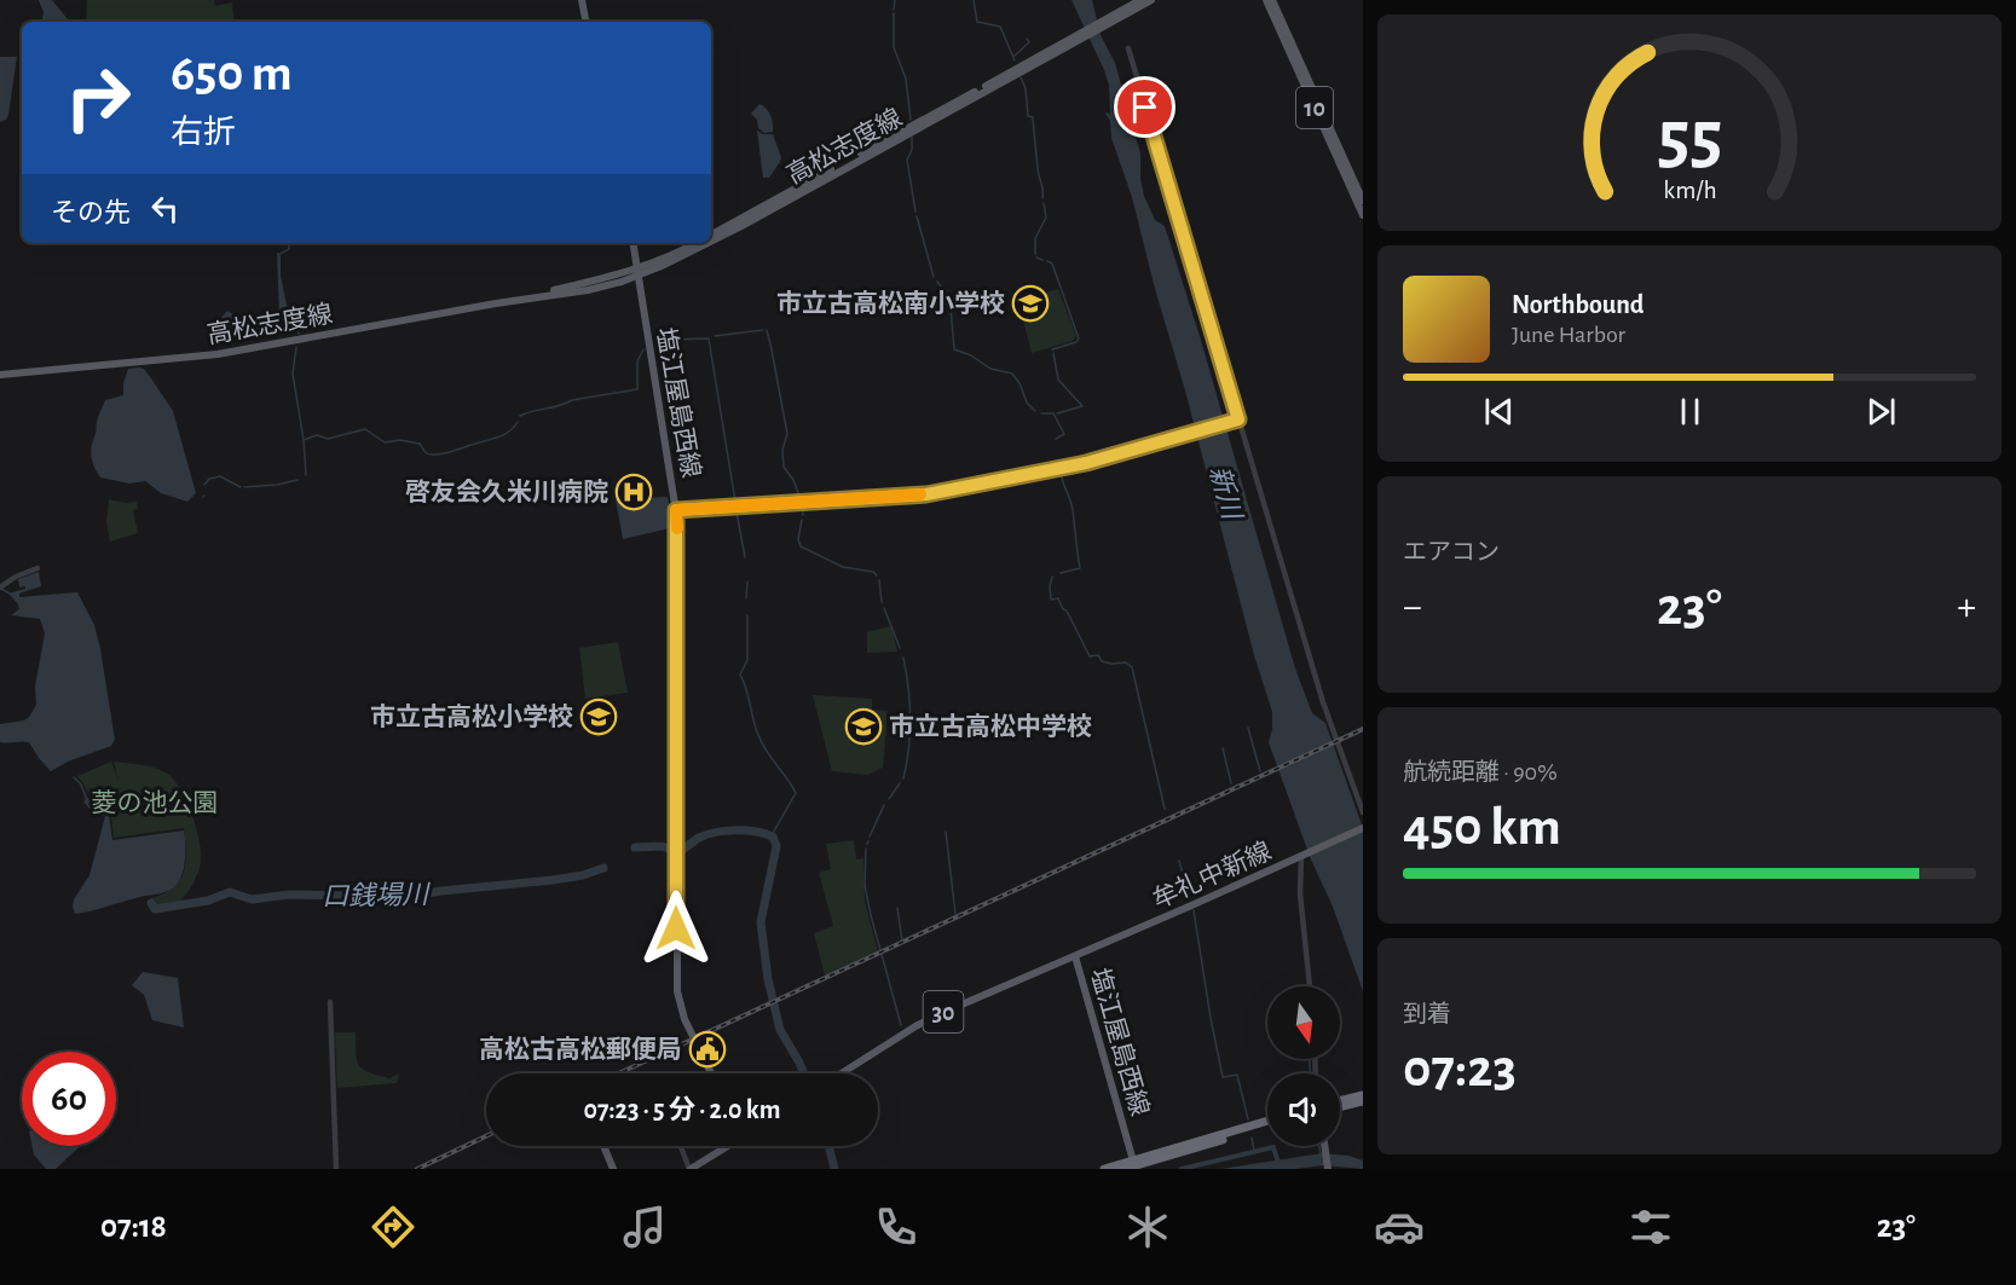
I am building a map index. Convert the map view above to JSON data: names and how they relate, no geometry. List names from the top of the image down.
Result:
{
  "streets": {
    "main road": [
      "10",
      "高松志度線",
      "塩江屋島西線",
      "牟礼中新線",
      "30"
    ]
  },
  "crossings": [
    ["高松志度線", "塩江屋島西線"],
    ["塩江屋島西線", "牟礼中新線"]
  ],
  "water": ["新川", "口銭場川"],
  "parks": ["菱の池公園"],
  "places": {
    "school or university": ["市立古高松南小学校", "市立古高松小学校", "市立古高松中学校"],
    "hospital": ["啓友会久米川病院"],
    "public building": ["高松古高松郵便局"]
  },
  "north": "bottom",
  "page": {
    "turn": ["650 m", "右折"],
    "then": "その先",
    "song": ["Northbound", "June Harbor"],
    "tile": [
      "エアコン",
      ["航続距離 · 90%", "450 km"],
      ["到着", "07:23"]
    ],
    "heat": ["−", "23°", "+"],
    "limit": "60",
    "trip": "07:23 · 5 分 · 2.0 km",
    "tabs": ["07:18", "23°"],
    "gauge": ["55", "km/h"]
  }
}
